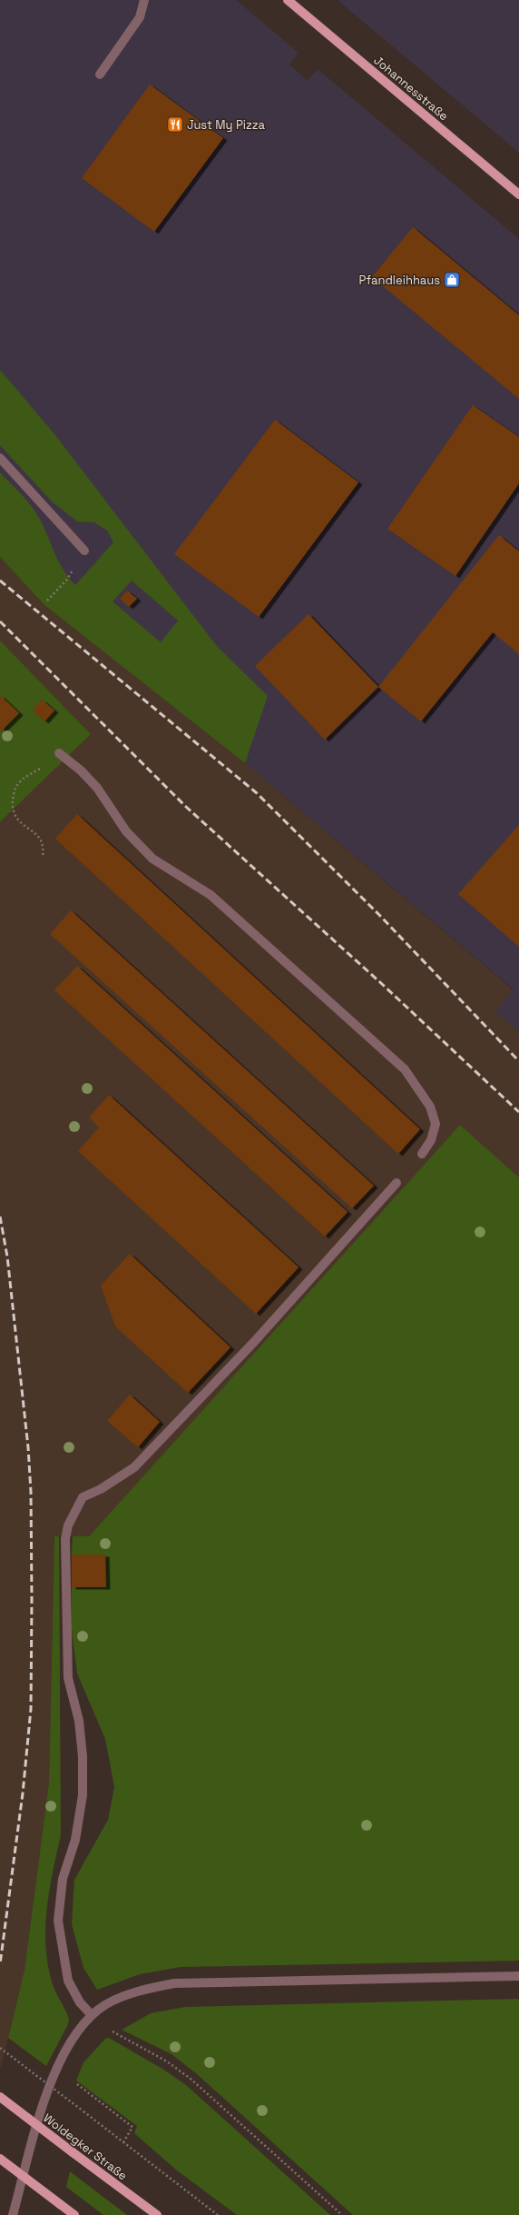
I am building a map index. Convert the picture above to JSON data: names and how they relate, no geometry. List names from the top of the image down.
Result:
{
  "streets": {
    "main road": ["Johannesstraße", "Woldegker Straße"]
  },
  "places": {
    "restaurant": ["Just My Pizza"],
    "shop": ["Pfandleihhaus"]
  }
}
